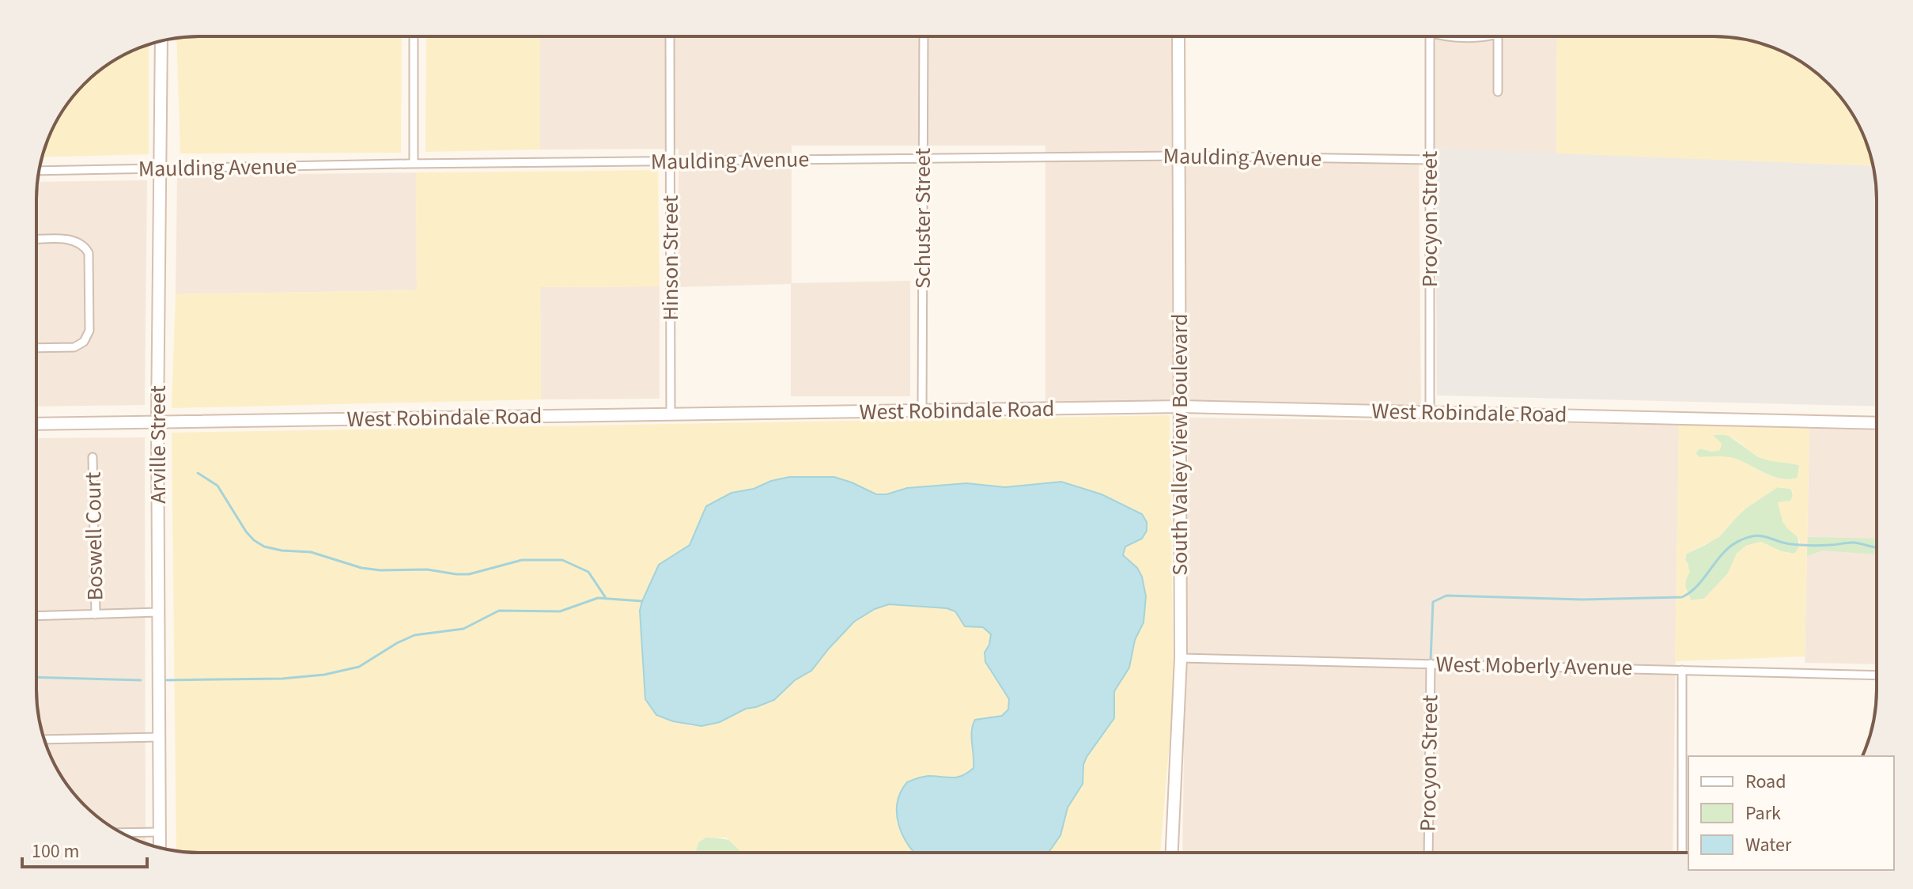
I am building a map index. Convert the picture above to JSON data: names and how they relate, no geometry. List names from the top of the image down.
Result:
{
  "streets": {
    "street": [
      "Maulding Avenue",
      "Schuster Street",
      "Procyon Street",
      "Hinson Street",
      "West Robindale Road",
      "Arville Street",
      "South Valley View Boulevard",
      "Boswell Court",
      "West Moberly Avenue"
    ]
  },
  "crossings": [
    ["Maulding Avenue", "Schuster Street"],
    ["Maulding Avenue", "Procyon Street"],
    ["Maulding Avenue", "Hinson Street"],
    ["Maulding Avenue", "Arville Street"],
    ["Maulding Avenue", "South Valley View Boulevard"],
    ["Schuster Street", "West Robindale Road"],
    ["Procyon Street", "West Robindale Road"],
    ["Procyon Street", "West Moberly Avenue"],
    ["Hinson Street", "West Robindale Road"],
    ["West Robindale Road", "Arville Street"],
    ["West Robindale Road", "South Valley View Boulevard"],
    ["South Valley View Boulevard", "West Moberly Avenue"]
  ],
  "legend": ["Road", "Park", "Water"],
  "scale_bar": "100 m"
}
